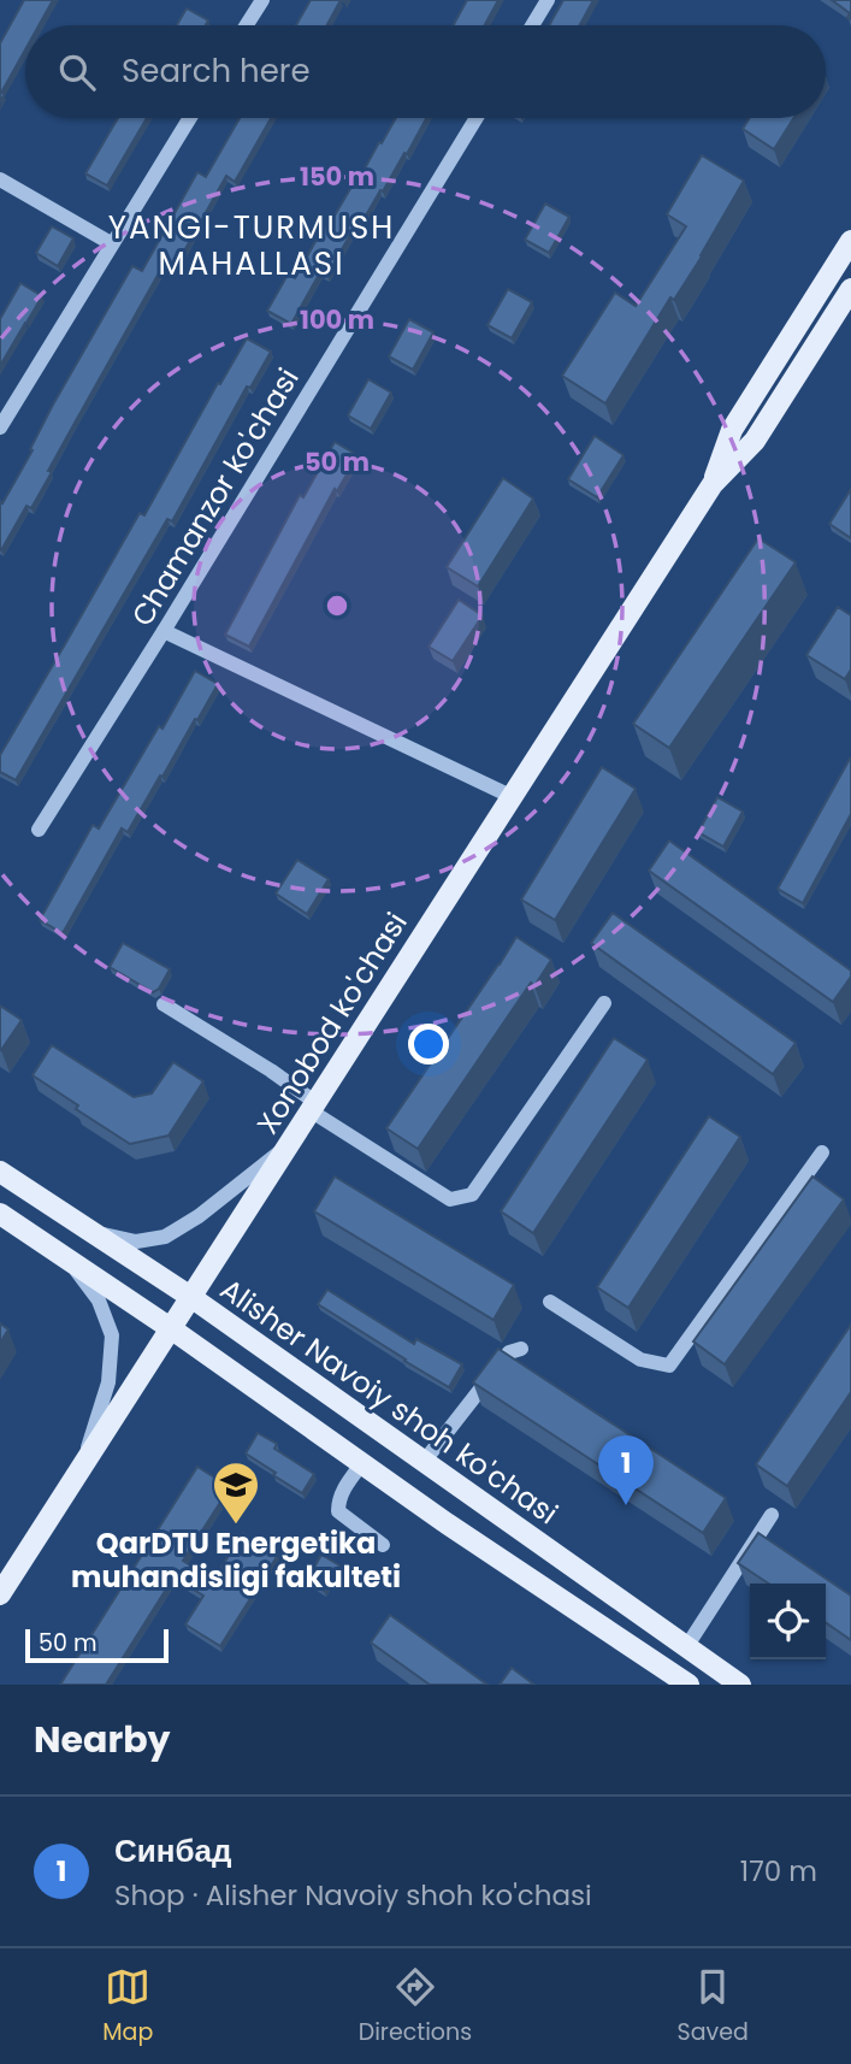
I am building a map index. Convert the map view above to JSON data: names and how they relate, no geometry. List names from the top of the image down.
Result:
{
  "streets": {
    "main road": ["Xonobod ko'chasi", "Alisher Navoiy shoh ko'chasi"],
    "street": ["Chamanzor ko'chasi"]
  },
  "crossings": [
    ["Xonobod ko'chasi", "Alisher Navoiy shoh ko'chasi"]
  ],
  "districts": ["YANGI-TURMUSH MAHALLASI"],
  "places": {
    "school or university": ["QarDTU Energetika muhandisligi fakulteti"]
  },
  "scale_bar": "50 m",
  "page": {
    "search": "Search here",
    "pins": "1",
    "scale": "50 m",
    "heading": "Nearby",
    "list": [
      {
        "mark": "1",
        "name": "Синбад",
        "note": "Shop · Alisher Navoiy shoh ko'chasi",
        "value": "170 m"
      }
    ],
    "nav": ["Map", "Directions", "Saved"]
  },
  "rings": ["150 m", "100 m", "50 m"]
}
